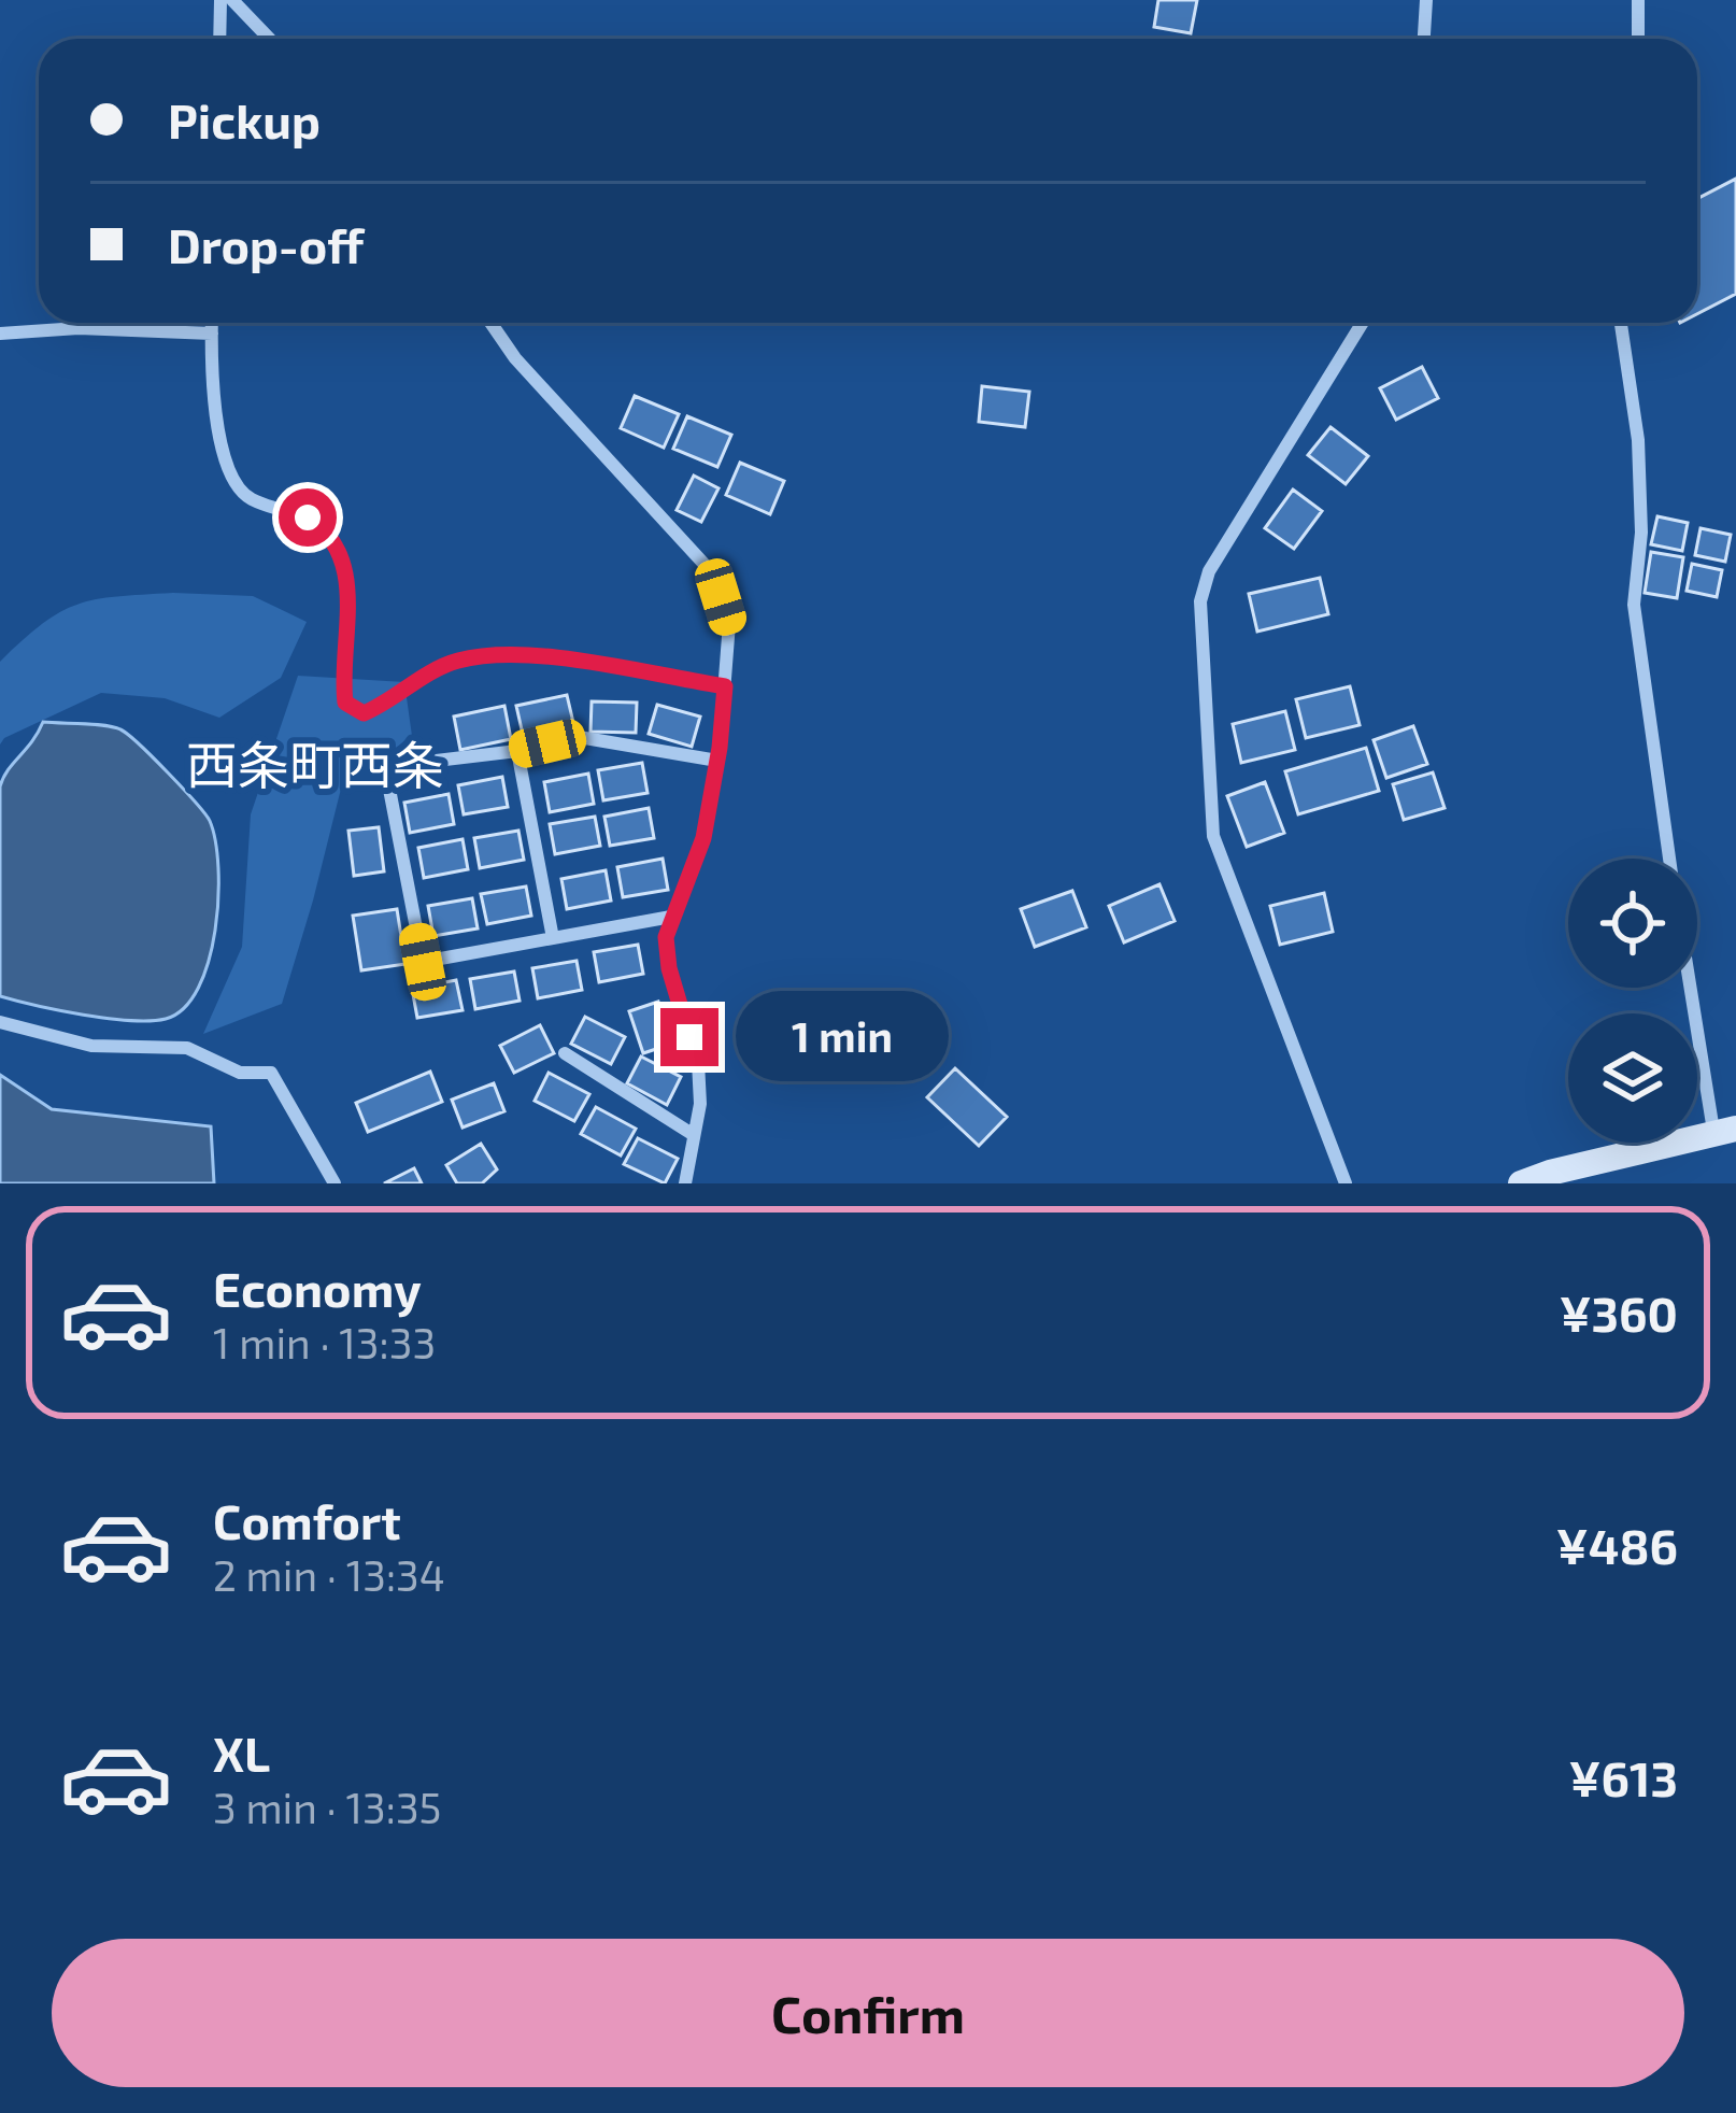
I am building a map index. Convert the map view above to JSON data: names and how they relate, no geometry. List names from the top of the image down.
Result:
{
  "districts": ["西条町西条"],
  "page": {
    "banner": ["Pickup", "Drop-off"],
    "bubble": "1 min",
    "list": [
      {
        "name": "Economy",
        "note": "1 min · 13:33",
        "value": "¥360"
      },
      {
        "name": "Comfort",
        "note": "2 min · 13:34",
        "value": "¥486"
      },
      {
        "name": "XL",
        "note": "3 min · 13:35",
        "value": "¥613"
      }
    ],
    "buttons": "Confirm"
  }
}
